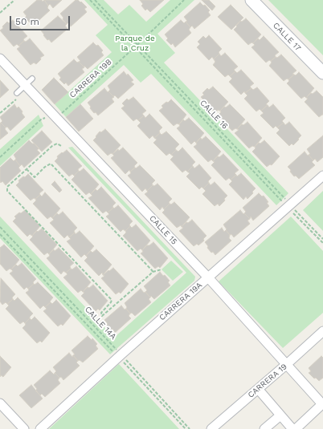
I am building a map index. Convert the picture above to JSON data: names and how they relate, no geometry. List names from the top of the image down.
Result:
{
  "streets": {
    "street": [
      "CALLE 17",
      "CALLE 15",
      "CARRERA 19A",
      "CARRERA 19"
    ],
    "path": ["CARRERA 19B", "CALLE 16", "CALLE 14A"]
  },
  "crossings": [
    ["CARRERA 19B", "CALLE 16"],
    ["CARRERA 19B", "CALLE 15"],
    ["CALLE 16", "CARRERA 19A"],
    ["CALLE 15", "CARRERA 19A"],
    ["CALLE 15", "CARRERA 19"],
    ["CARRERA 19A", "CALLE 14A"]
  ],
  "parks": ["Parque de la Cruz"],
  "scale_bar": "50 m"
}
